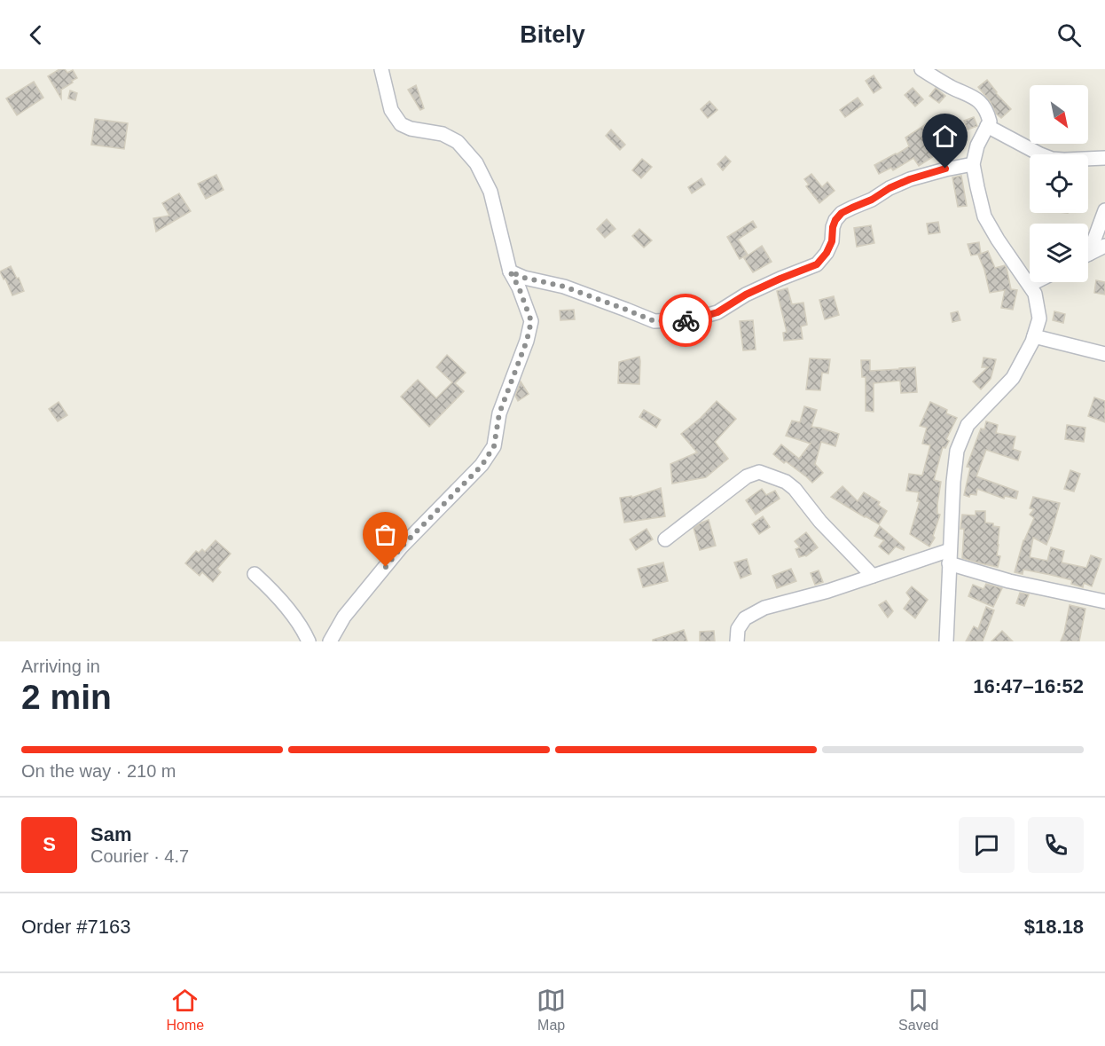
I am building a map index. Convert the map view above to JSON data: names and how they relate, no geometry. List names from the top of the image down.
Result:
{
  "north": "bottom right",
  "page": {
    "header": "Bitely",
    "heading": ["2 min", "Arriving in", "16:47–16:52"],
    "panel": [
      "Sam",
      "Courier · 4.7",
      "Order #7163",
      "$18.18"
    ],
    "bar": "On the way · 210 m",
    "round": "S",
    "tabs": ["Home", "Map", "Saved"]
  }
}
